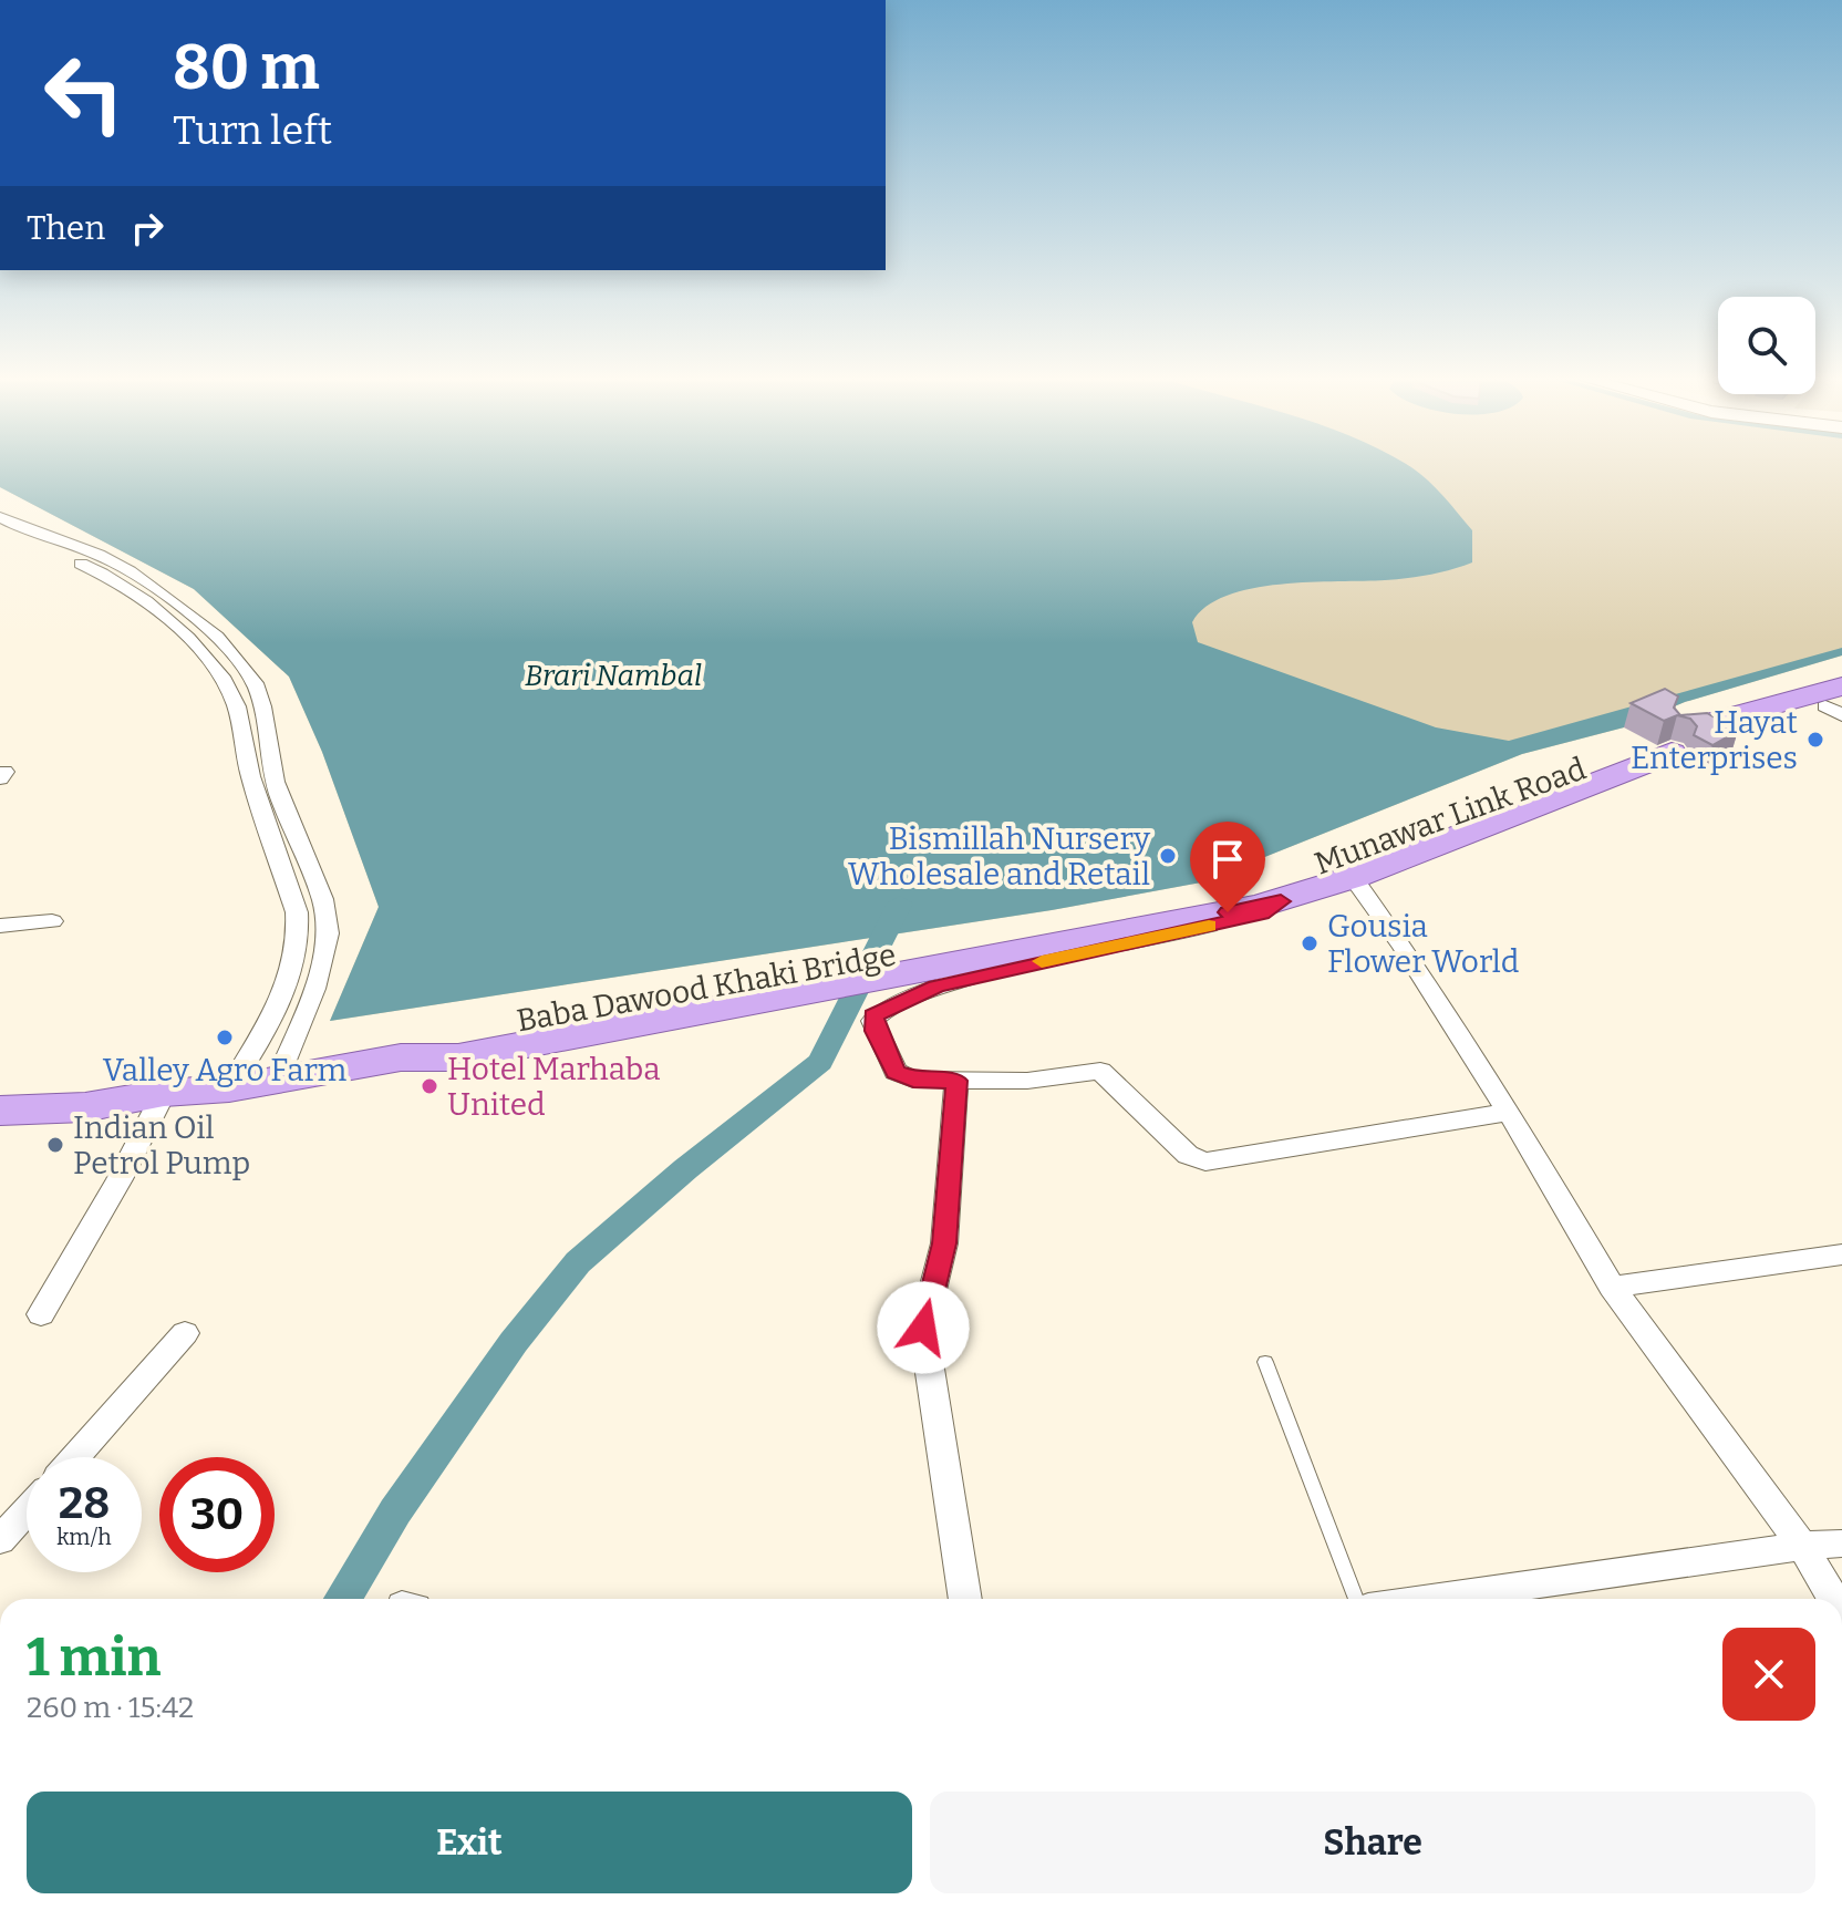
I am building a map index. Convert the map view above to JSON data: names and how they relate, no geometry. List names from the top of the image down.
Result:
{
  "streets": {
    "main road": ["Munawar Link Road", "Baba Dawood Khaki Bridge"]
  },
  "crossings": [
    ["Munawar Link Road", "Baba Dawood Khaki Bridge"]
  ],
  "water": ["Brari Nambal"],
  "places": [
    "Hayat Enterprises",
    "Bismillah Nursery Wholesale and Retail",
    "Gousia Flower World",
    "Valley Agro Farm",
    "Hotel Marhaba United",
    "Indian Oil Petrol Pump"
  ],
  "page": {
    "turn": ["80 m", "Turn left"],
    "then": "Then",
    "speed": "28 km/h",
    "limit": "30",
    "heading": ["1 min", "260 m · 15:42"],
    "buttons": ["Exit", "Share"]
  }
}
